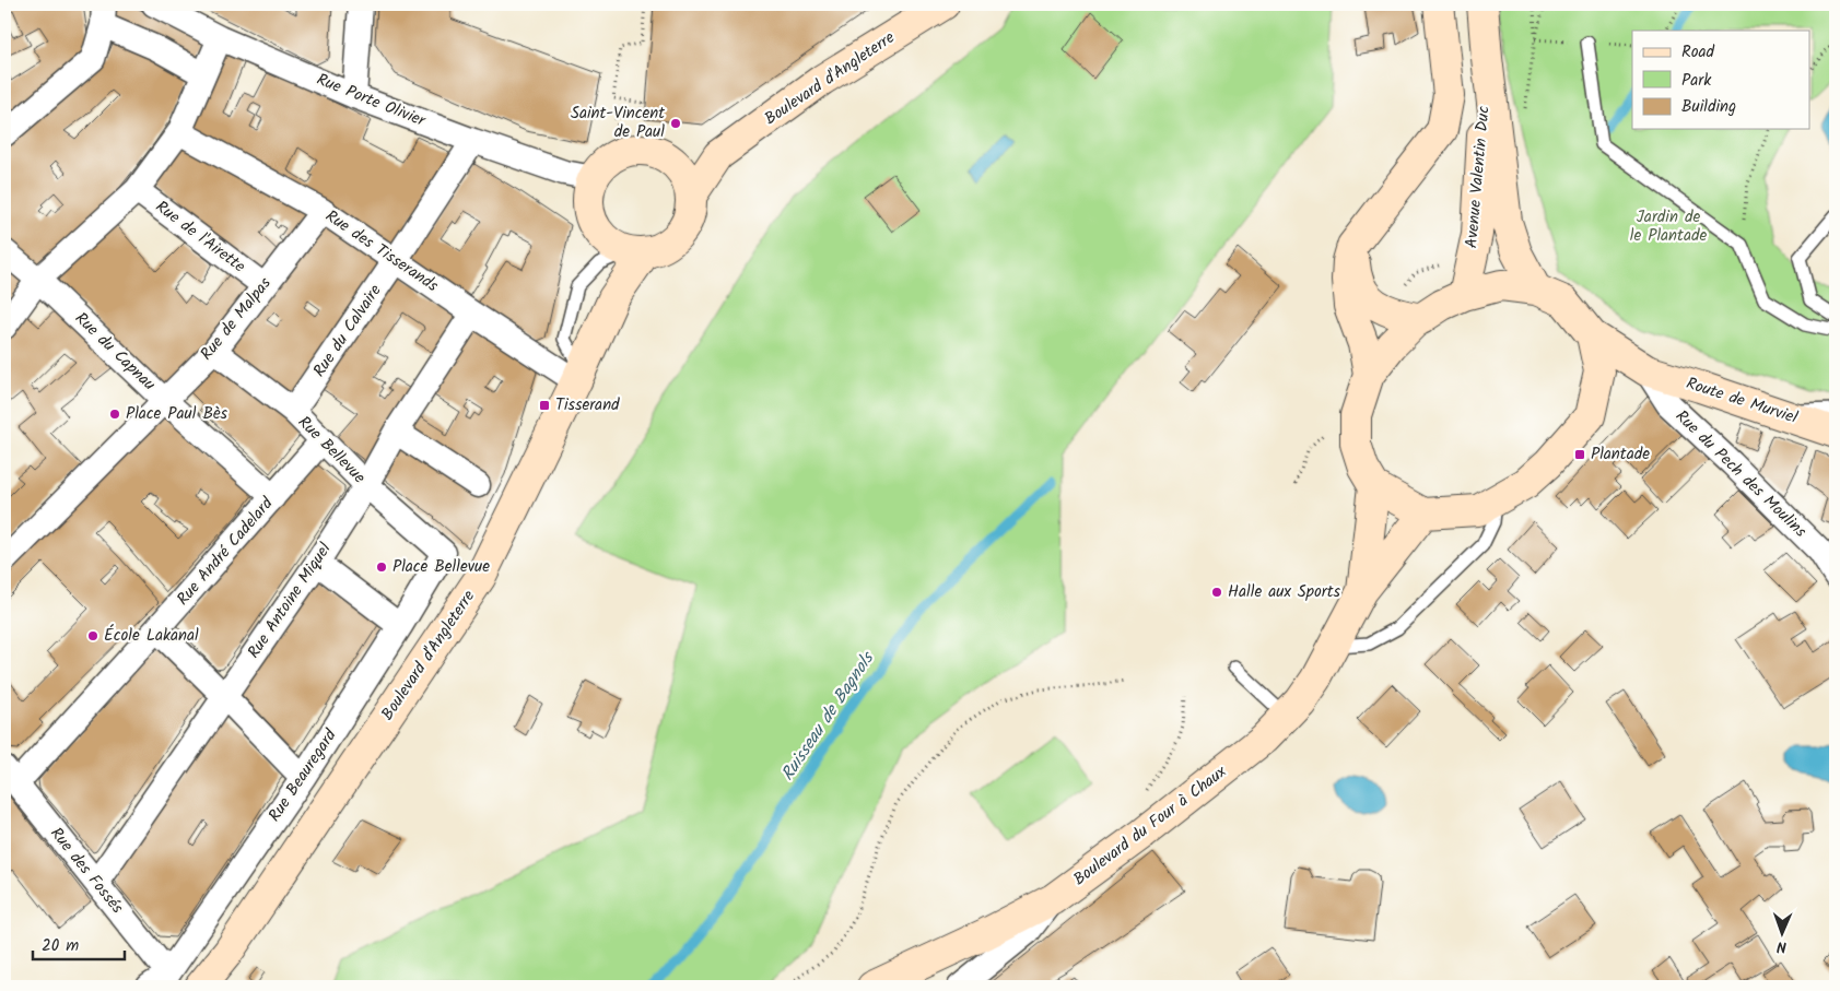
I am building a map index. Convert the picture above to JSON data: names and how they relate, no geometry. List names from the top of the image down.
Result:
{
  "streets": {
    "street": [
      "Boulevard d'Angleterre",
      "Rue Porte Olivier",
      "Avenue Valentin Duc",
      "Rue de l'Airette",
      "Rue des Tisserands",
      "Rue de Malpas",
      "Rue du Calvaire",
      "Rue du Capnau",
      "Route de Murviel",
      "Rue Bellevue",
      "Rue du Pech des Moulins",
      "Rue André Cadelard",
      "Rue Antoine Miquel",
      "Rue Beauregard",
      "Boulevard du Four à Chaux",
      "Rue des Fossés"
    ]
  },
  "crossings": [
    ["Boulevard d'Angleterre", "Rue Porte Olivier"],
    ["Boulevard d'Angleterre", "Rue des Tisserands"],
    ["Rue Porte Olivier", "Rue du Calvaire"],
    ["Rue de l'Airette", "Rue de Malpas"],
    ["Rue des Tisserands", "Rue de Malpas"],
    ["Rue des Tisserands", "Rue du Calvaire"],
    ["Rue des Tisserands", "Rue Antoine Miquel"],
    ["Rue de Malpas", "Rue du Capnau"],
    ["Rue de Malpas", "Rue Bellevue"],
    ["Rue du Calvaire", "Rue Bellevue"],
    ["Rue du Capnau", "Rue André Cadelard"],
    ["Route de Murviel", "Rue du Pech des Moulins"],
    ["Rue Bellevue", "Rue André Cadelard"],
    ["Rue Bellevue", "Rue Antoine Miquel"],
    ["Rue Bellevue", "Rue Beauregard"],
    ["Rue André Cadelard", "Rue des Fossés"],
    ["Rue Antoine Miquel", "Rue des Fossés"],
    ["Rue Beauregard", "Rue des Fossés"]
  ],
  "water": ["Ruisseau de Bagnols"],
  "parks": ["Jardin de le Plantade"],
  "places": {
    "other": [
      "Saint-Vincent de Paul",
      "Place Paul Bès",
      "Place Bellevue",
      "Halle aux Sports",
      "École Lakanal"
    ],
    "transit": ["Tisserand", "Plantade"]
  },
  "legend": ["Road", "Park", "Building"],
  "scale_bar": "20 m",
  "north": "bottom"
}
